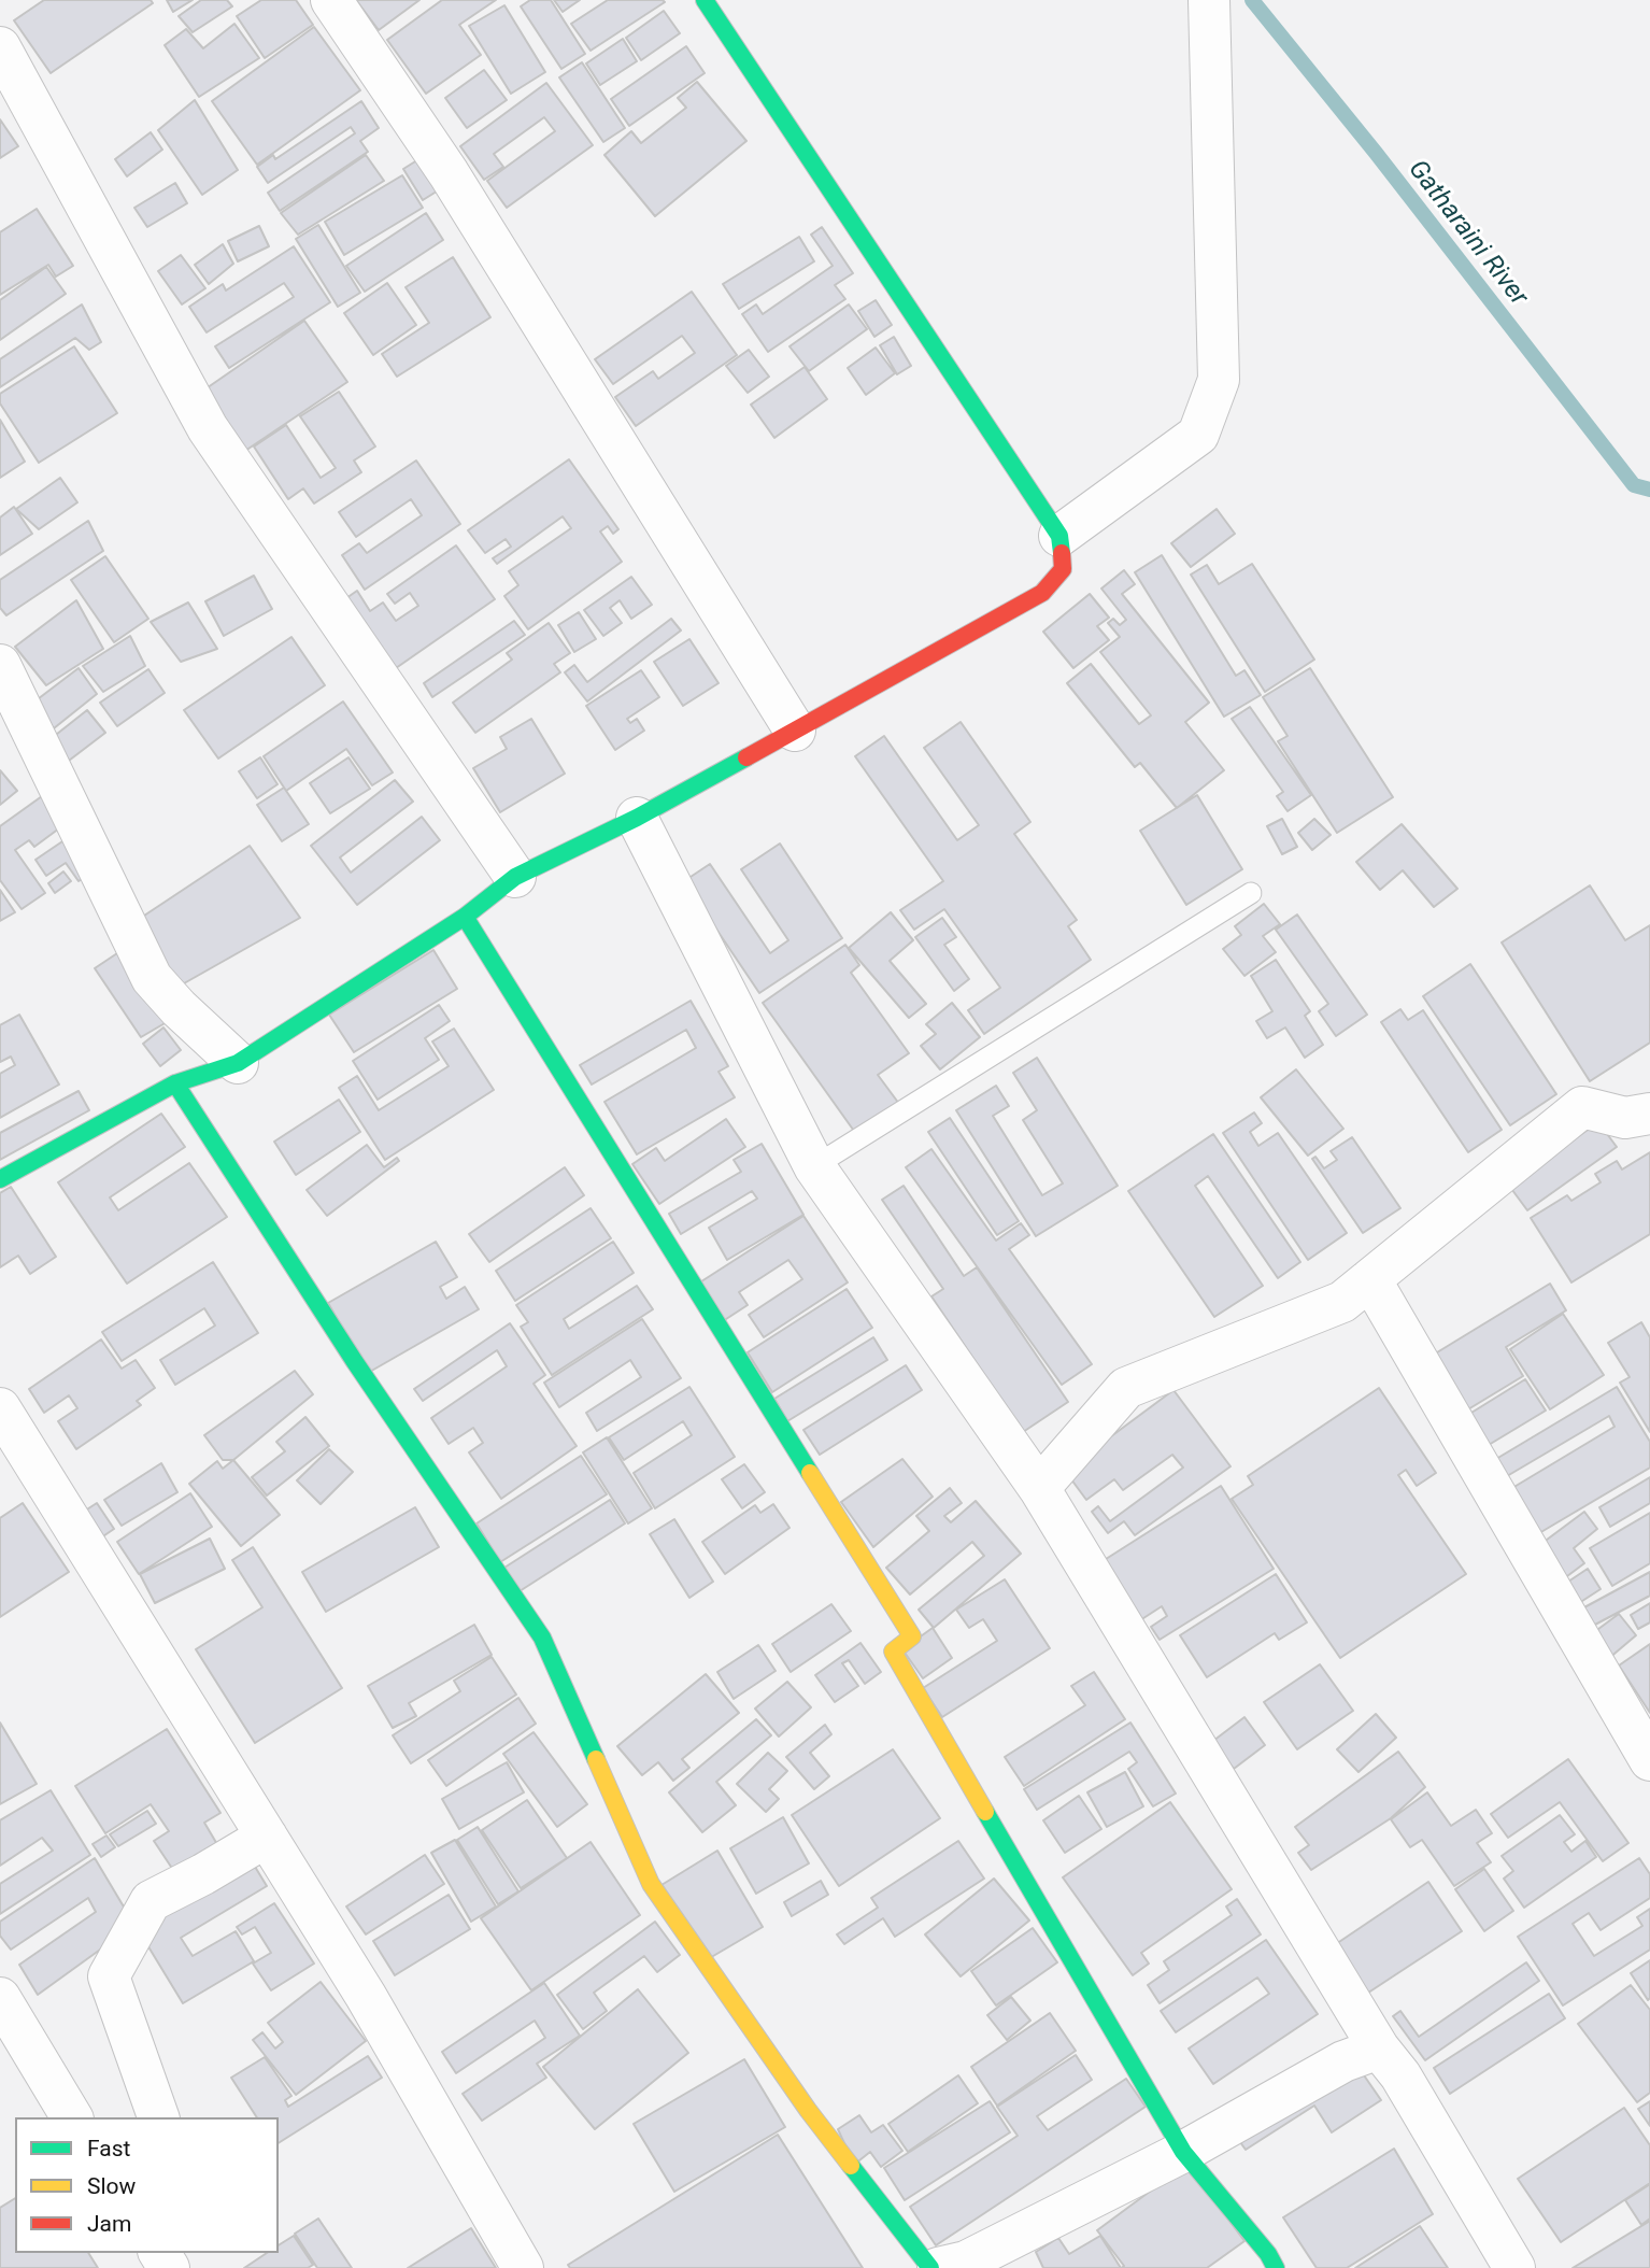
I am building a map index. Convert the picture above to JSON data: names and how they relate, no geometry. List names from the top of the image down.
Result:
{
  "water": ["Gatharaini River"],
  "legend": ["Fast", "Slow", "Jam"]
}
